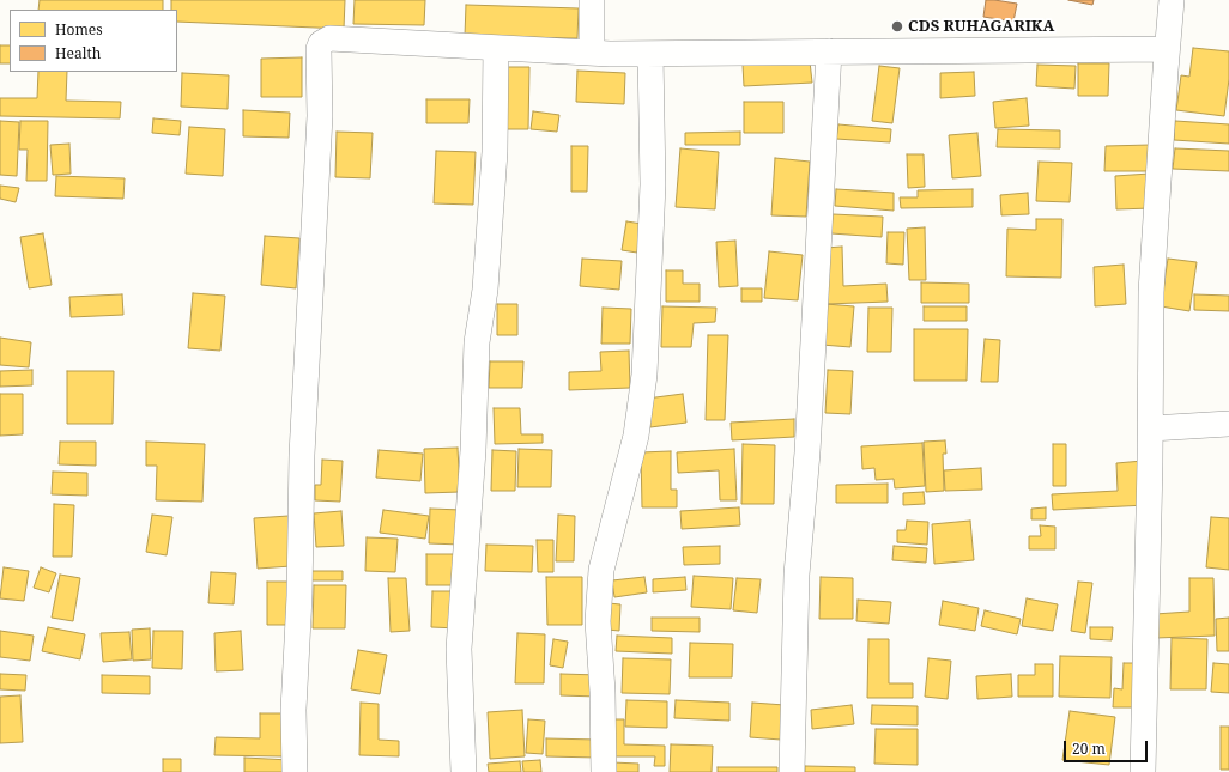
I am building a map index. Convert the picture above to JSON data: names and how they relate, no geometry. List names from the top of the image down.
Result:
{
  "places": ["CDS RUHAGARIKA"],
  "legend": ["Homes", "Health"],
  "scale_bar": "20 m"
}
